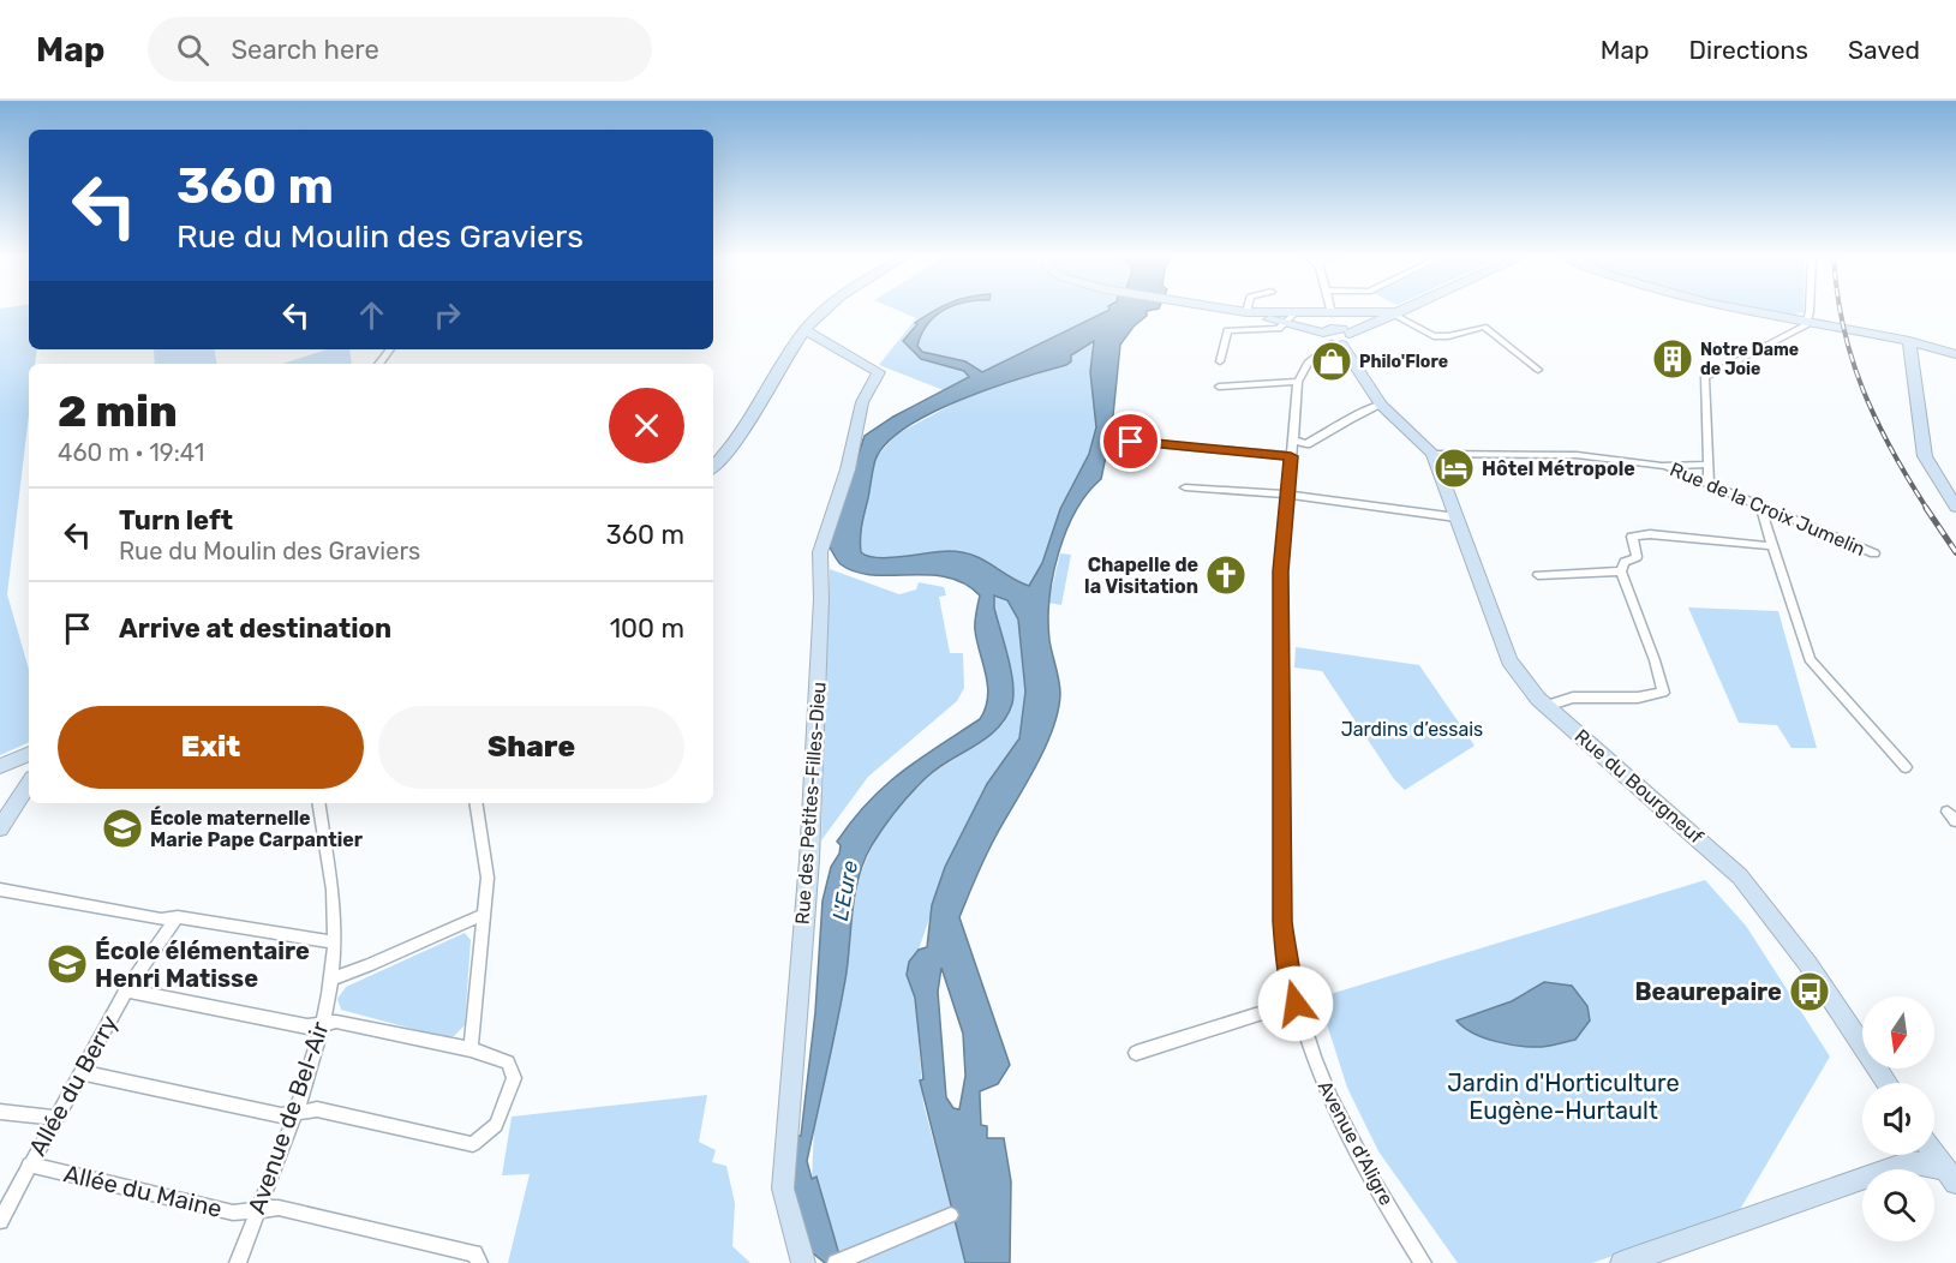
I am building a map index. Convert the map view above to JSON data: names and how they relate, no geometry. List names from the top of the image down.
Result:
{
  "streets": {
    "main road": ["Rue du Bourgneuf", "Rue des Petites-Filles-Dieu"],
    "street": [
      "Rue de la Croix Jumelin",
      "Allée du Berry",
      "Avenue de Bel-Air",
      "Avenue d'Aligre",
      "Allée du Maine"
    ]
  },
  "crossings": [
    ["Rue de la Croix Jumelin", "Rue du Bourgneuf"],
    ["Allée du Berry", "Allée du Maine"],
    ["Avenue de Bel-Air", "Allée du Maine"]
  ],
  "water": ["L'Eure"],
  "parks": ["Jardins d’essais", "Jardin d'Horticulture Eugène-Hurtault"],
  "places": {
    "building": ["Notre Dame de Joie"],
    "shop": ["Philo'Flore"],
    "hotel": ["Hôtel Métropole"],
    "church": ["Chapelle de la Visitation"],
    "school or university": ["École maternelle Marie Pape Carpantier", "École élémentaire Henri Matisse"],
    "bus stop": ["Beaurepaire"]
  },
  "north": "bottom",
  "page": {
    "header": "Map",
    "search": "Search here",
    "nav": ["Map", "Directions", "Saved"],
    "turn": ["360 m", "Rue du Moulin des Graviers"],
    "heading": ["2 min", "460 m · 19:41"],
    "list": [
      {
        "name": "Turn left",
        "note": "Rue du Moulin des Graviers",
        "value": "360 m"
      },
      {
        "name": "Arrive at destination",
        "value": "100 m"
      }
    ],
    "buttons": ["Exit", "Share"]
  }
}
